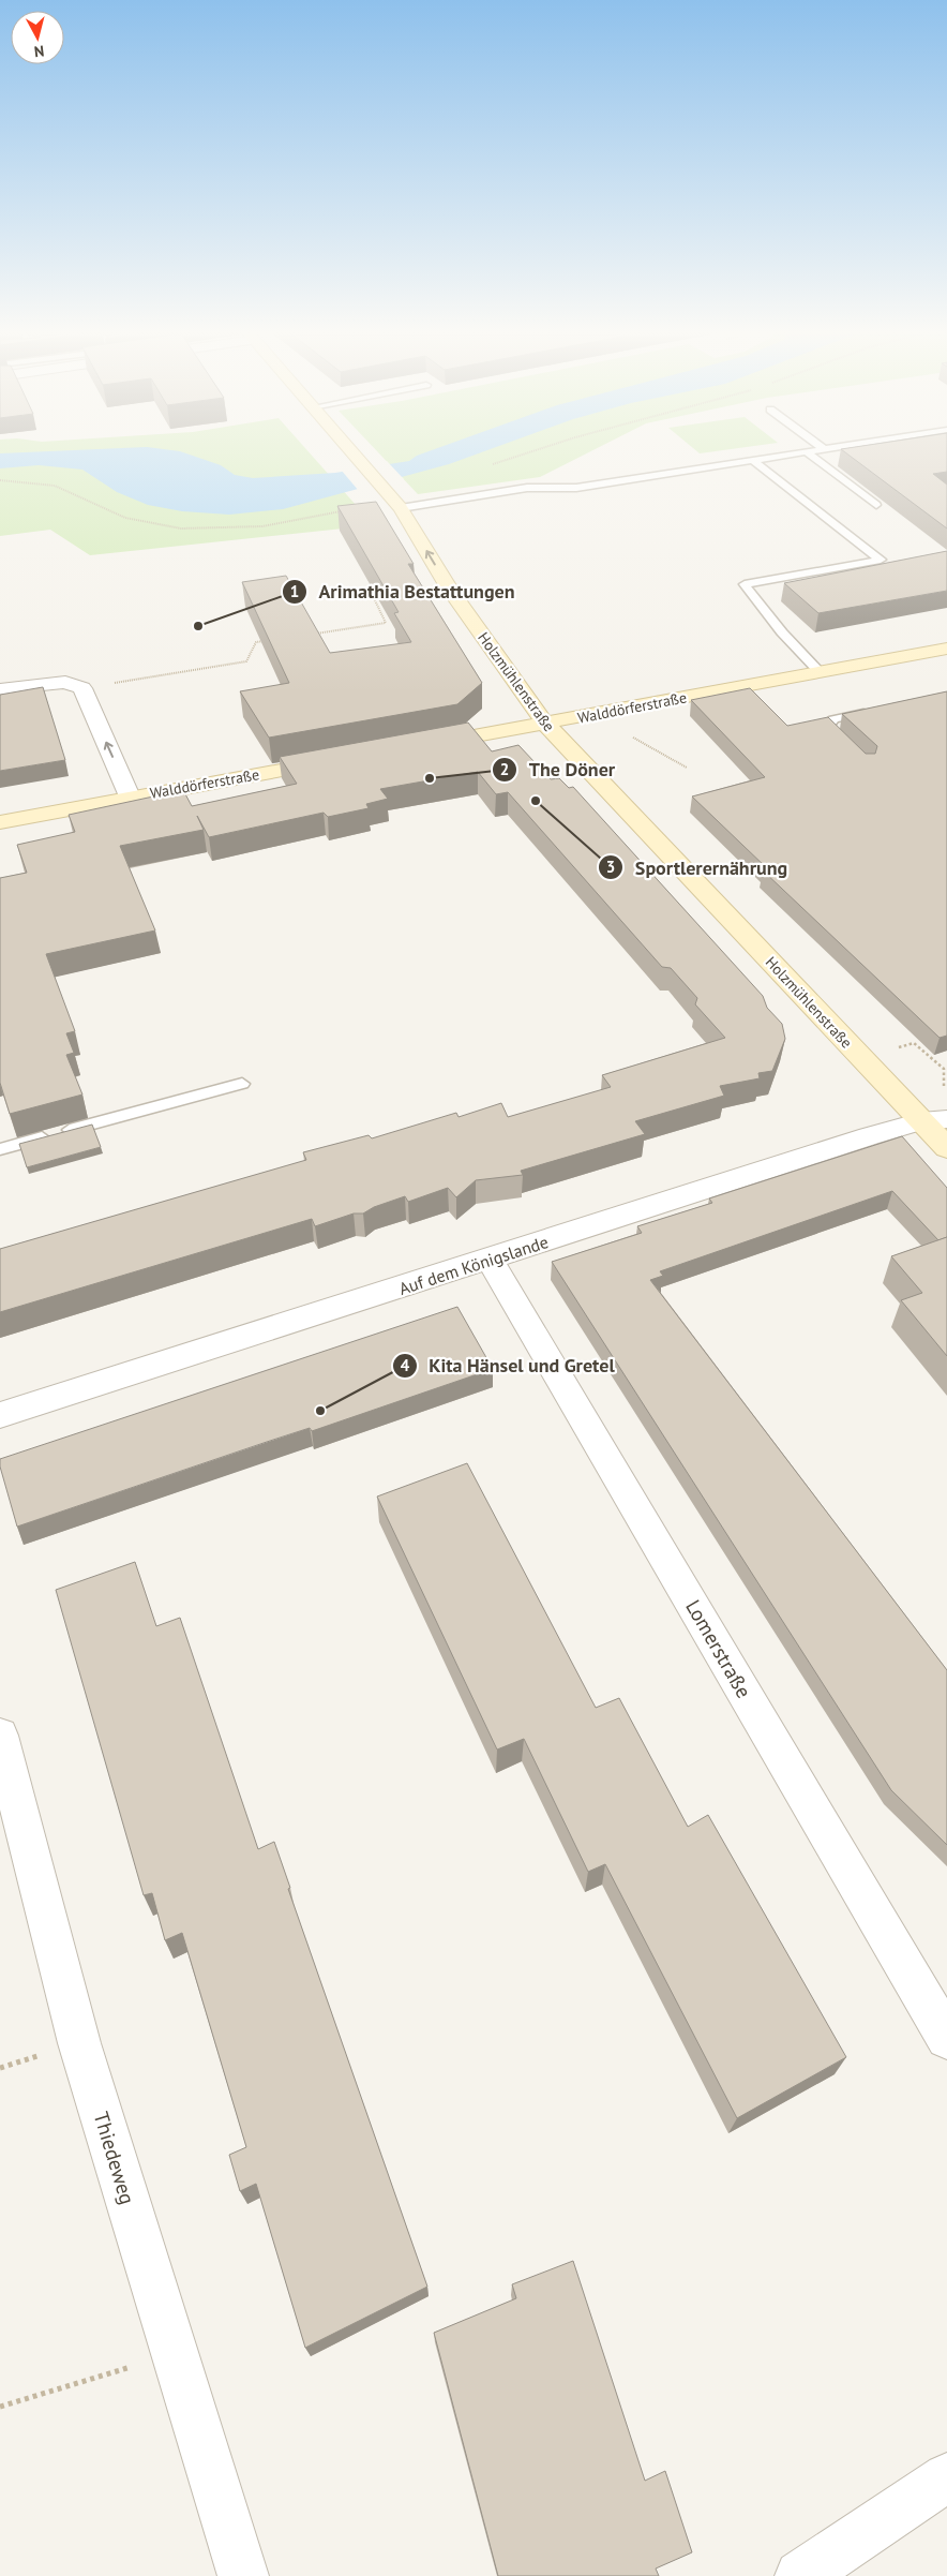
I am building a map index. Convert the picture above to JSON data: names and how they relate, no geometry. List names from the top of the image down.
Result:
{
  "streets": {
    "street": [
      "Holzmühlenstraße",
      "Walddörferstraße",
      "Auf dem Königslande",
      "Lomerstraße",
      "Thiedeweg"
    ]
  },
  "crossings": [
    ["Holzmühlenstraße", "Walddörferstraße"],
    ["Holzmühlenstraße", "Auf dem Königslande"],
    ["Auf dem Königslande", "Lomerstraße"]
  ],
  "places": [
    "Arimathia Bestattungen",
    "The Döner",
    "Sportlerernährung",
    "Kita Hänsel und Gretel"
  ],
  "north": "bottom"
}
